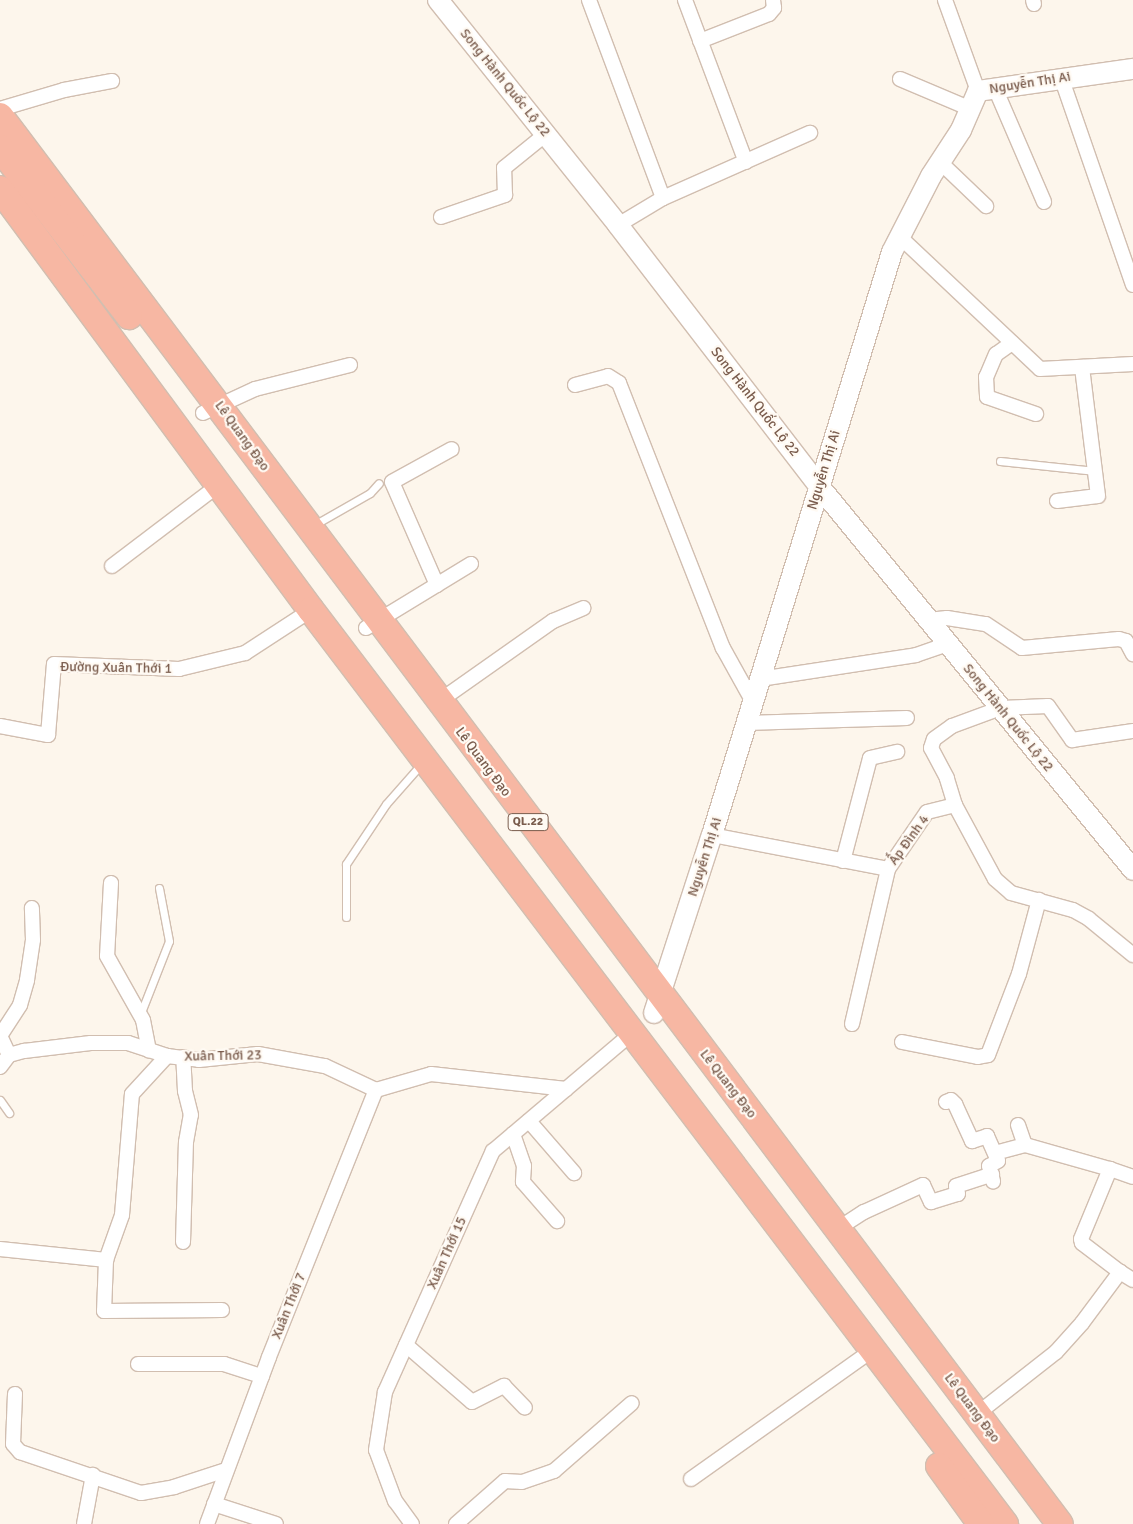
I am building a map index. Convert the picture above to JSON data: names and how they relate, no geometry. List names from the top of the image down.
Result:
{
  "streets": {
    "highway": ["Lê Quang Đạo", "QL.22"],
    "street": [
      "Song Hành Quốc Lộ 22",
      "Nguyễn Thị Ai",
      "Đường Xuân Thới 1",
      "Ấp Đình 4",
      "Xuân Thới 23",
      "Xuân Thới 15",
      "Xuân Thới 7"
    ]
  },
  "crossings": [
    ["Song Hành Quốc Lộ 22", "Nguyễn Thị Ai"],
    ["Nguyễn Thị Ai", "Lê Quang Đạo"],
    ["Nguyễn Thị Ai", "Ấp Đình 4"],
    ["Xuân Thới 23", "Xuân Thới 7"]
  ]
}
